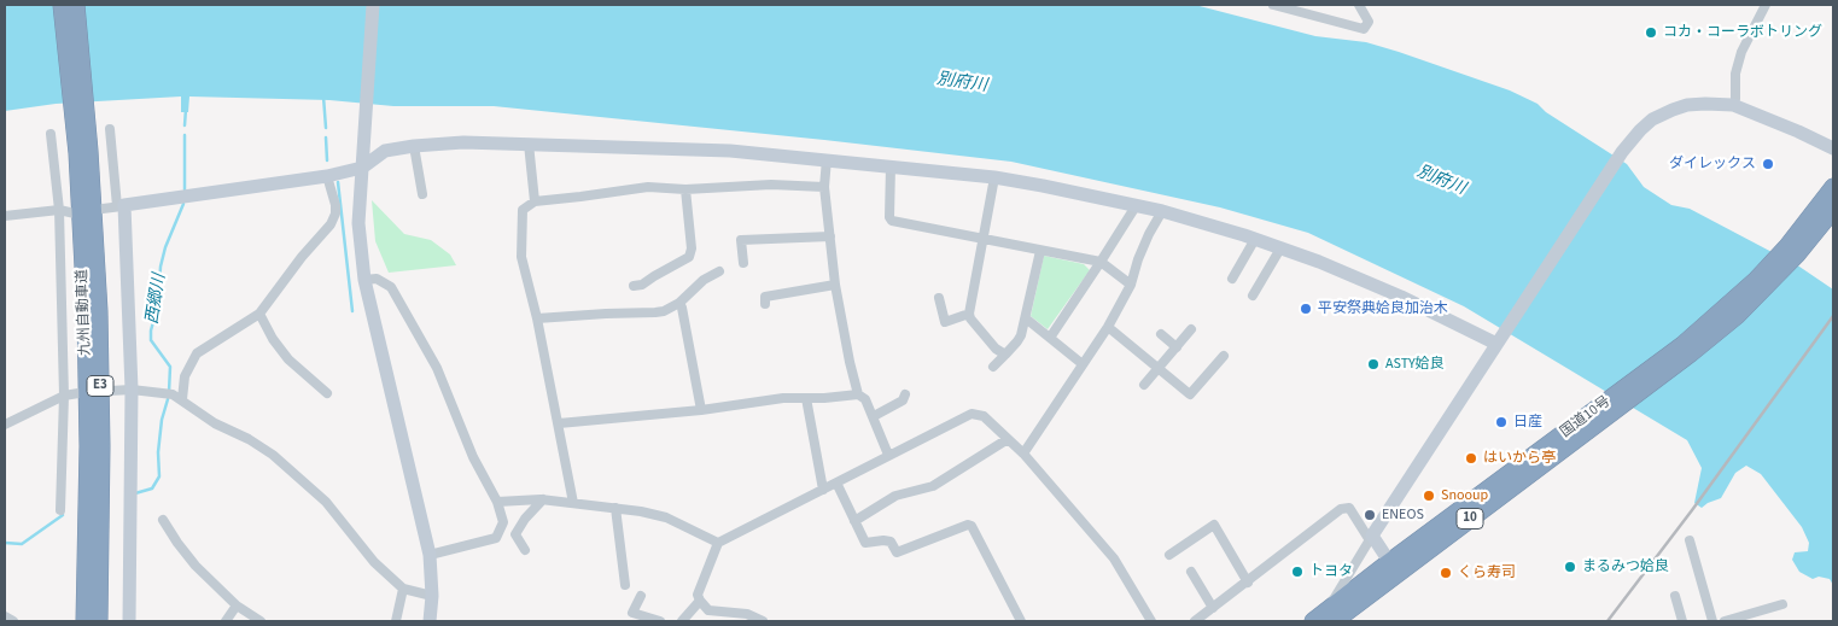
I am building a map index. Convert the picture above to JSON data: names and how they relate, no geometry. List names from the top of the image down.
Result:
{
  "streets": {
    "highway": [
      "九州自動車道",
      "E3",
      "国道10号",
      "10"
    ]
  },
  "water": ["別府川", "西郷川"],
  "places": [
    "コカ・コーラボトリング",
    "ダイレックス",
    "平安祭典姶良加治木",
    "ASTY姶良",
    "日産",
    "はいから亭",
    "Snooup",
    "ENEOS",
    "まるみつ姶良",
    "トヨタ",
    "くら寿司"
  ]
}
